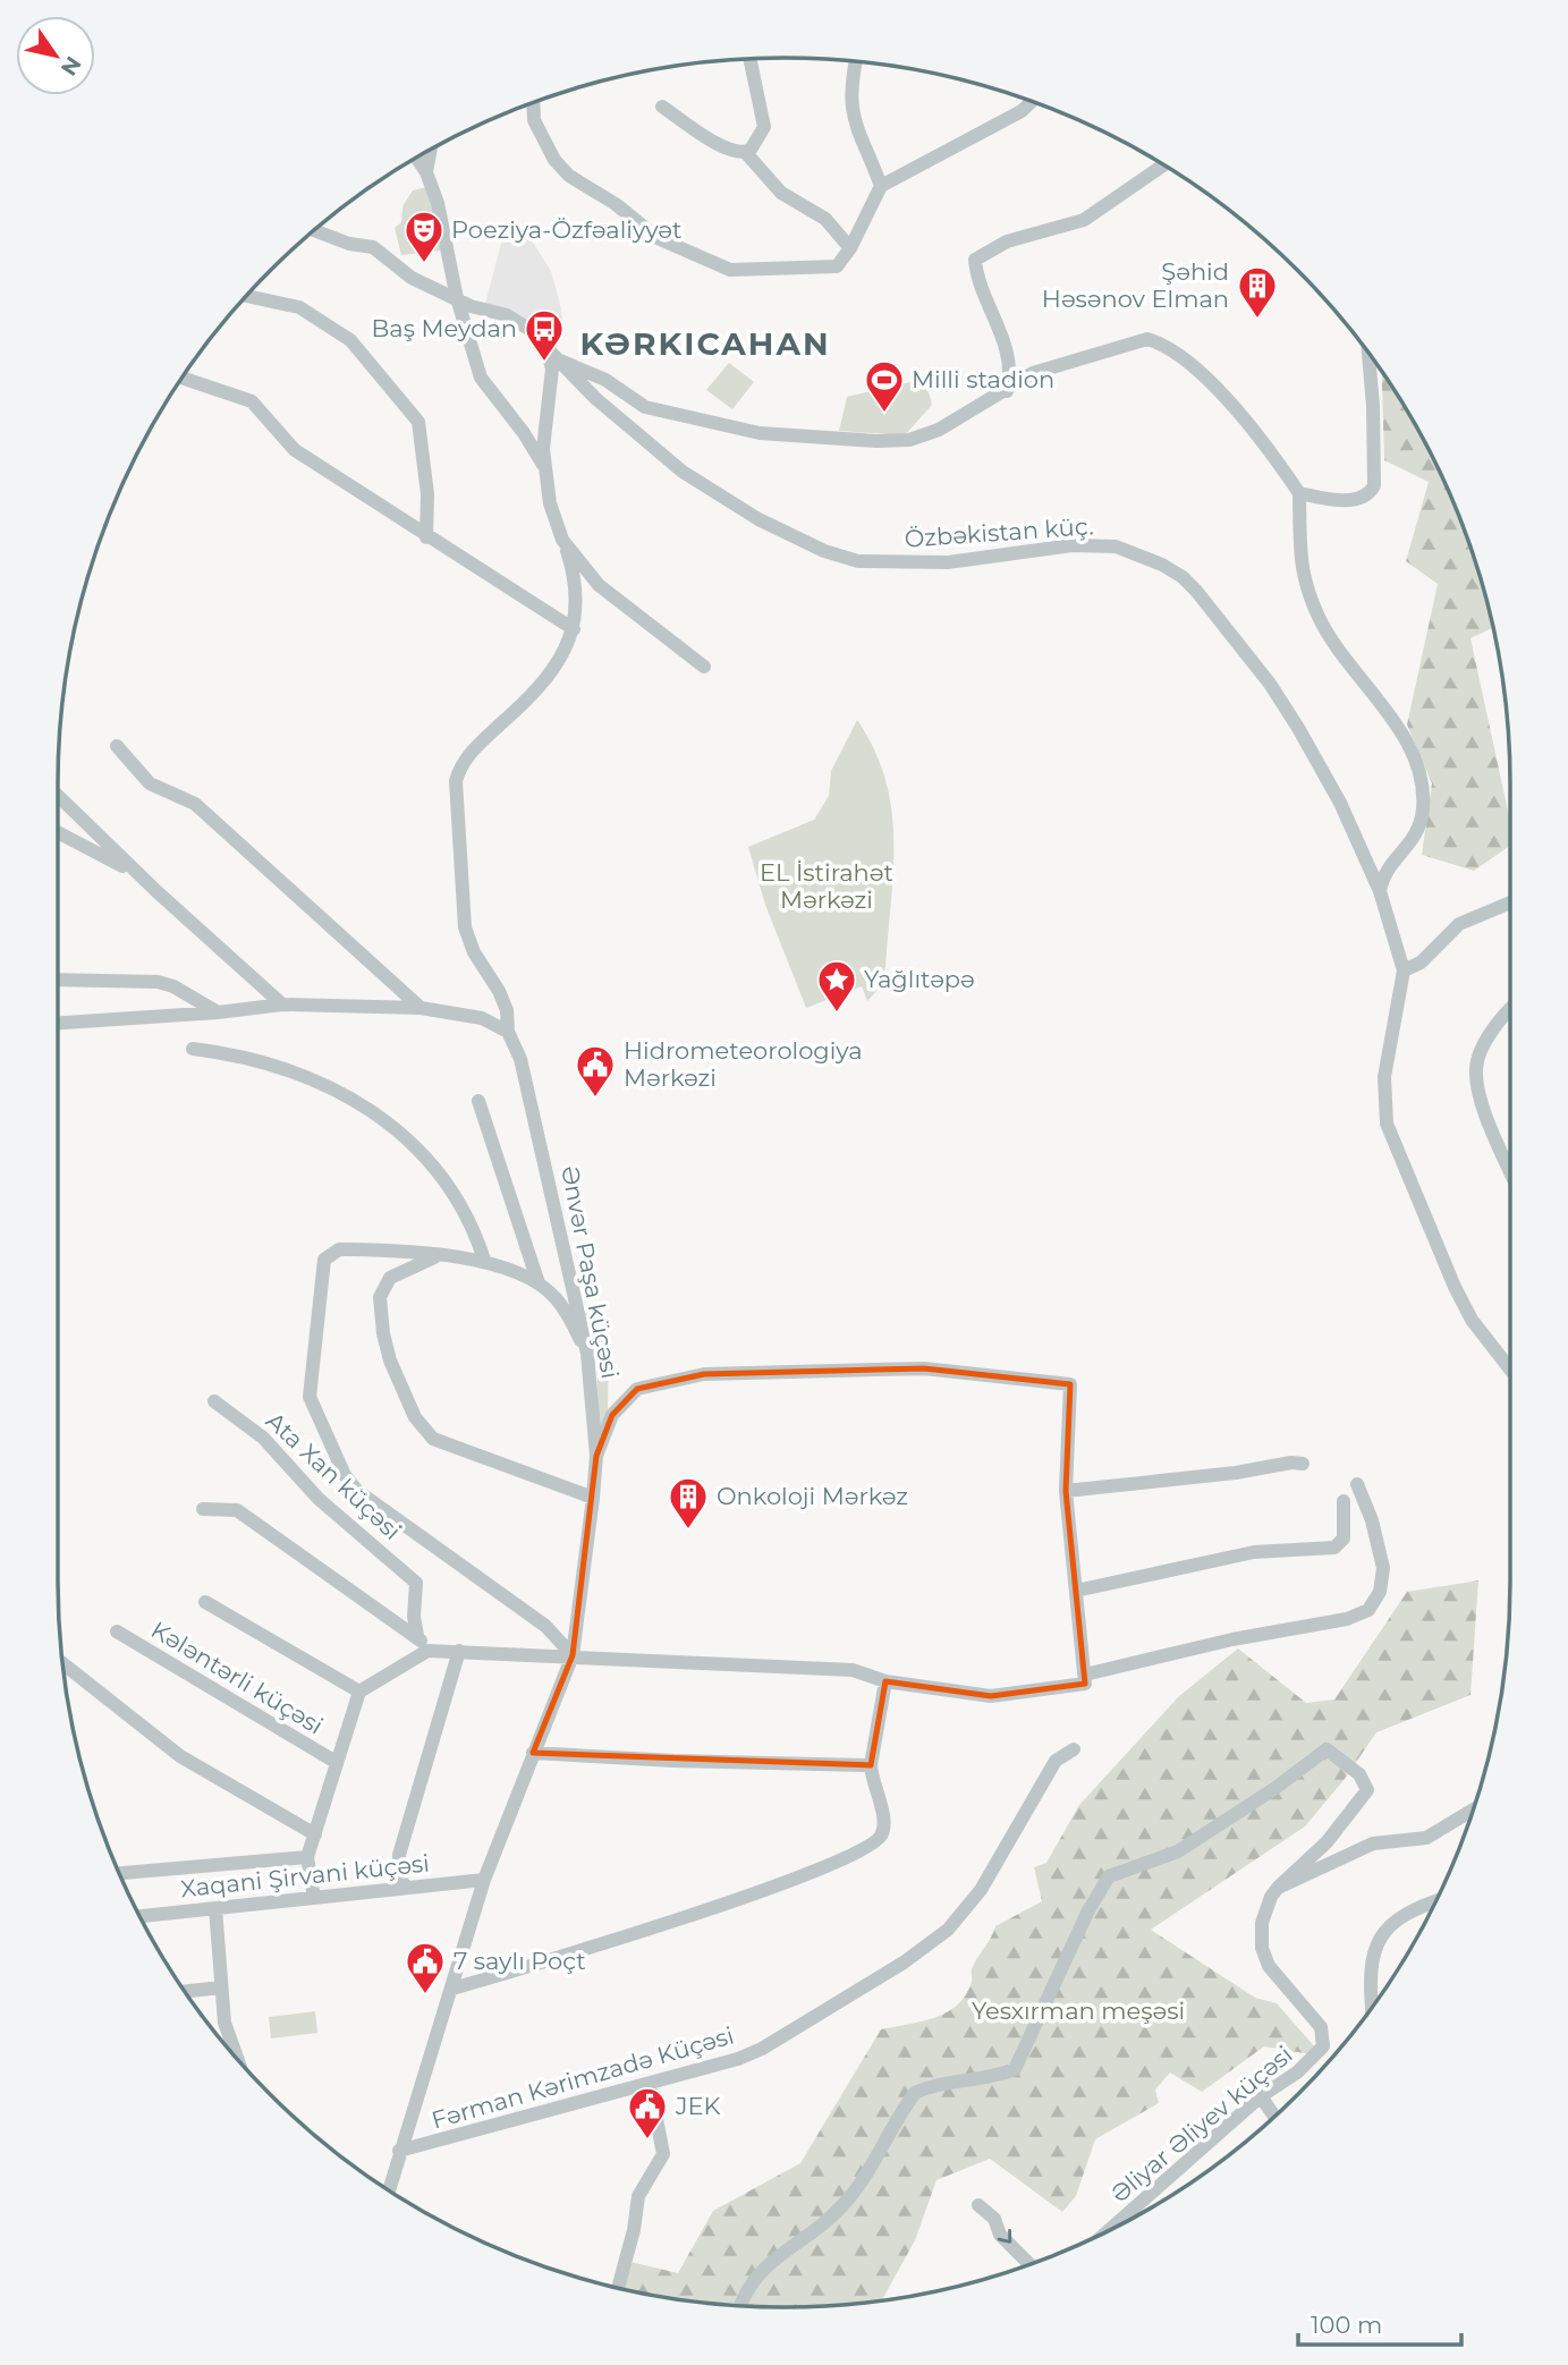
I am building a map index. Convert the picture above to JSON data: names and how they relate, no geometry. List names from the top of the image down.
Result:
{
  "streets": {
    "street": [
      "Özbəkistan küç.",
      "Ənvər Paşa küçəsi",
      "Ata Xan küçəsi",
      "Kələntərli küçəsi",
      "Xaqani Şirvani küçəsi",
      "Fərman Kərimzadə Küçəsi",
      "Əliyar Əliyev küçəsi"
    ]
  },
  "crossings": [
    ["Ənvər Paşa küçəsi", "Xaqani Şirvani küçəsi"],
    ["Ənvər Paşa küçəsi", "Fərman Kərimzadə Küçəsi"]
  ],
  "districts": ["KƏRKICAHAN"],
  "parks": ["EL İstirahət Mərkəzi", "Yesxırman meşəsi"],
  "places": {
    "theatre": ["Poeziya-Özfəaliyyət"],
    "building": ["Şəhid Həsənov Elman", "Onkoloji Mərkəz"],
    "bus stop": ["Baş Meydan"],
    "sports": ["Milli stadion"],
    "place": ["Yağlıtəpə"],
    "public building": ["Hidrometeorologiya Mərkəzi", "7 saylı Poçt", "JEK"]
  },
  "scale_bar": "100 m",
  "north": "bottom right"
}
